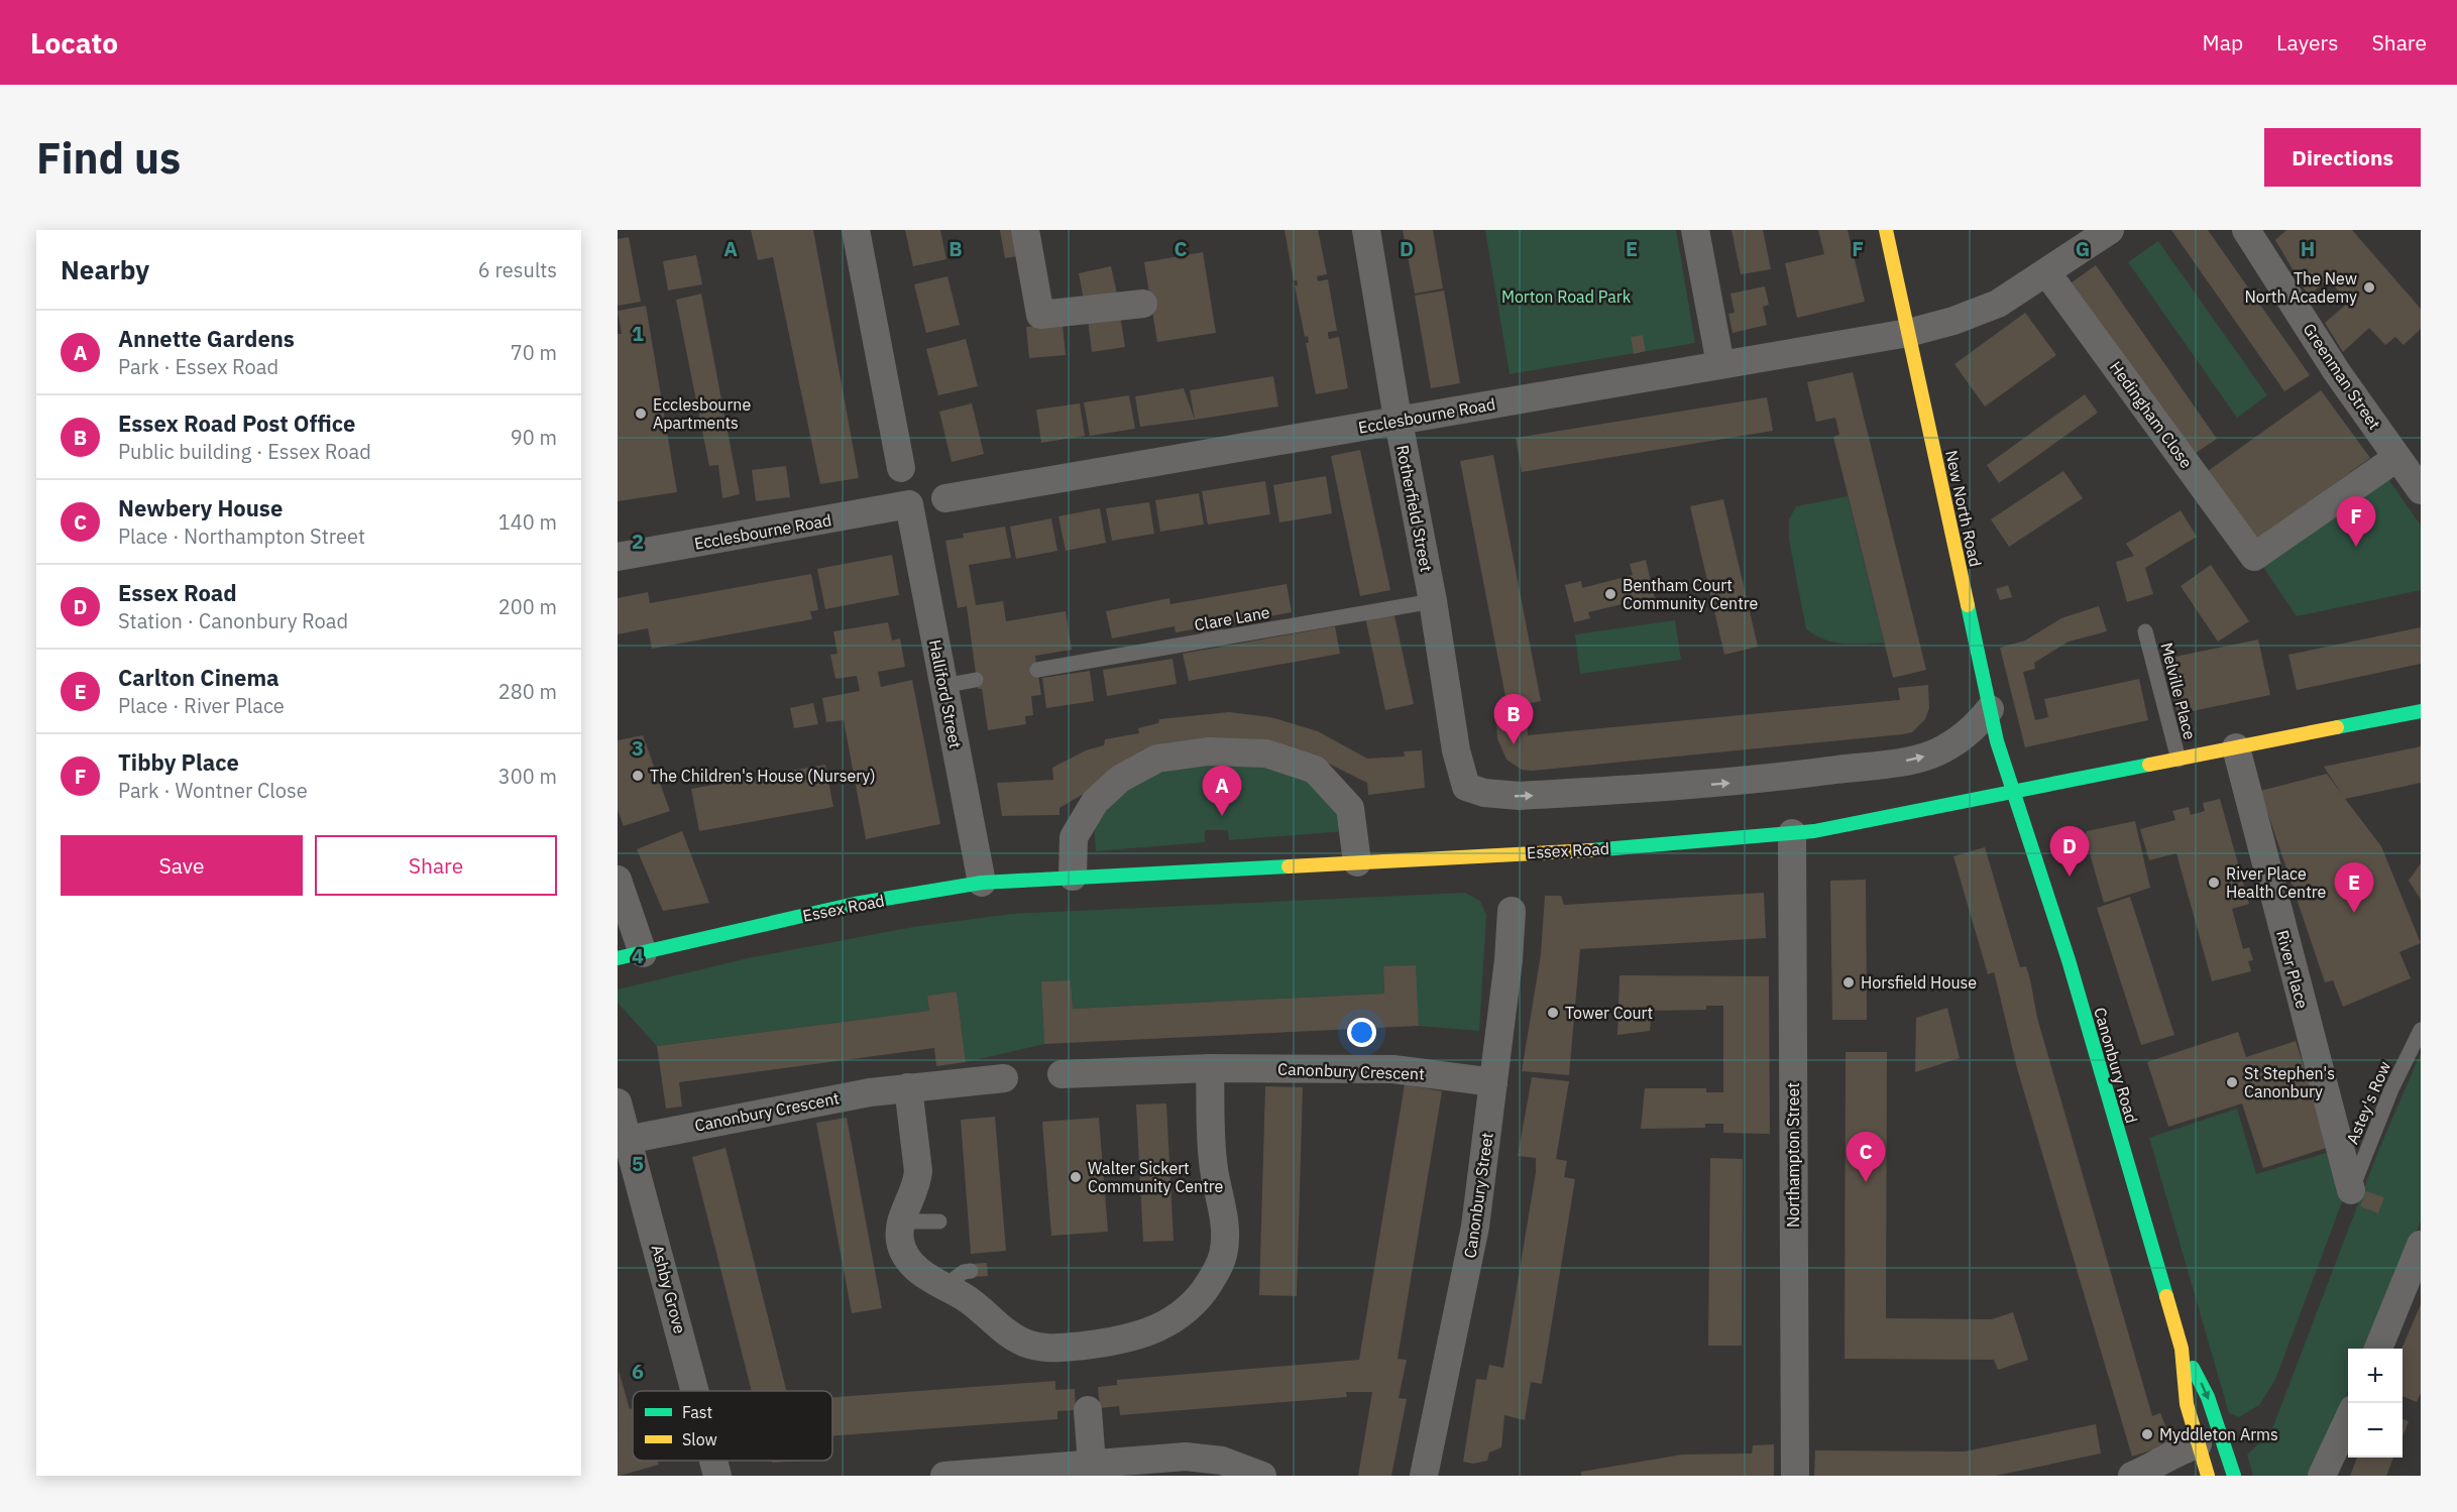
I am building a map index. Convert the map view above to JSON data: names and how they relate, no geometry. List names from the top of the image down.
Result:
{
  "streets": {
    "main road": ["New North Road", "Essex Road", "Canonbury Road"],
    "street": [
      "Greenman Street",
      "Hedingham Close",
      "Ecclesbourne Road",
      "Rotherfield Street",
      "Halliford Street",
      "River Place",
      "Canonbury Crescent",
      "Northampton Street",
      "Canonbury Street",
      "Ashby Grove"
    ],
    "lane": ["Clare Lane", "Melville Place", "Astey's Row"]
  },
  "crossings": [
    ["Greenman Street", "Hedingham Close"],
    ["Hedingham Close", "Ecclesbourne Road"],
    ["Ecclesbourne Road", "Rotherfield Street"],
    ["Ecclesbourne Road", "New North Road"],
    ["Ecclesbourne Road", "Halliford Street"],
    ["Rotherfield Street", "New North Road"],
    ["Rotherfield Street", "Clare Lane"],
    ["New North Road", "Essex Road"],
    ["New North Road", "Canonbury Road"],
    ["Melville Place", "Essex Road"],
    ["Halliford Street", "Essex Road"],
    ["Essex Road", "River Place"],
    ["Essex Road", "Canonbury Road"],
    ["Essex Road", "Northampton Street"],
    ["River Place", "Astey's Row"],
    ["Canonbury Crescent", "Canonbury Street"],
    ["Canonbury Crescent", "Ashby Grove"]
  ],
  "parks": ["Morton Road Park"],
  "places": [
    "The New North Academy",
    "Ecclesbourne Apartments",
    "Bentham Court Community Centre",
    "The Children's House (Nursery)",
    "River Place Health Centre",
    "Horsfield House",
    "Tower Court",
    "St Stephen's Canonbury",
    "Walter Sickert Community Centre",
    "Myddleton Arms"
  ],
  "legend": ["Fast", "Slow"],
  "page": {
    "header": "Locato",
    "nav": ["Map", "Layers", "Share"],
    "buttons": [
      "Directions",
      ["Save", "Share"]
    ],
    "title": "Find us",
    "heading": ["Nearby", "6 results"],
    "list": [
      {
        "mark": "A",
        "name": "Annette Gardens",
        "note": "Park · Essex Road",
        "value": "70 m"
      },
      {
        "mark": "B",
        "name": "Essex Road Post Office",
        "note": "Public building · Essex Road",
        "value": "90 m"
      },
      {
        "mark": "C",
        "name": "Newbery House",
        "note": "Place · Northampton Street",
        "value": "140 m"
      },
      {
        "mark": "D",
        "name": "Essex Road",
        "note": "Station · Canonbury Road",
        "value": "200 m"
      },
      {
        "mark": "E",
        "name": "Carlton Cinema",
        "note": "Place · River Place",
        "value": "280 m"
      },
      {
        "mark": "F",
        "name": "Tibby Place",
        "note": "Park · Wontner Close",
        "value": "300 m"
      }
    ],
    "pins": [
      "F",
      "B",
      "A",
      "D",
      "E",
      "C"
    ],
    "map_buttons": ["+", "−"]
  },
  "grid": {
    "columns": [
      "A",
      "B",
      "C",
      "D",
      "E",
      "F",
      "G",
      "H"
    ],
    "rows": [
      "1",
      "2",
      "3",
      "4",
      "5",
      "6"
    ]
  }
}
